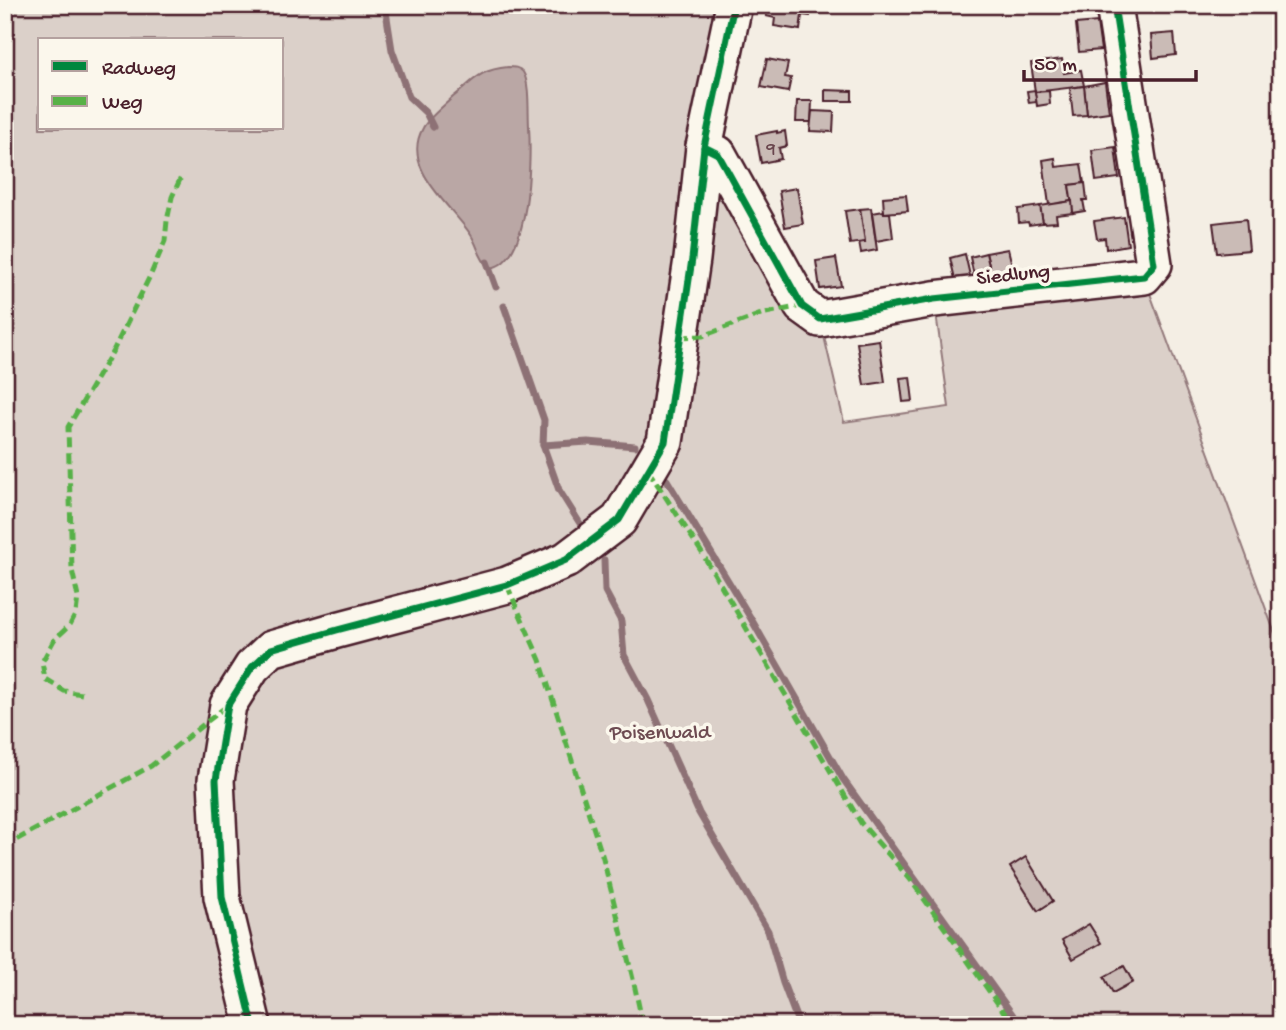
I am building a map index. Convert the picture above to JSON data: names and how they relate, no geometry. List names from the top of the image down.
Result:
{
  "streets": {
    "street": ["Siedlung"]
  },
  "parks": ["Poisenwald"],
  "house_numbers": ["9"],
  "legend": ["Radweg", "Weg"],
  "scale_bar": "50 m"
}
